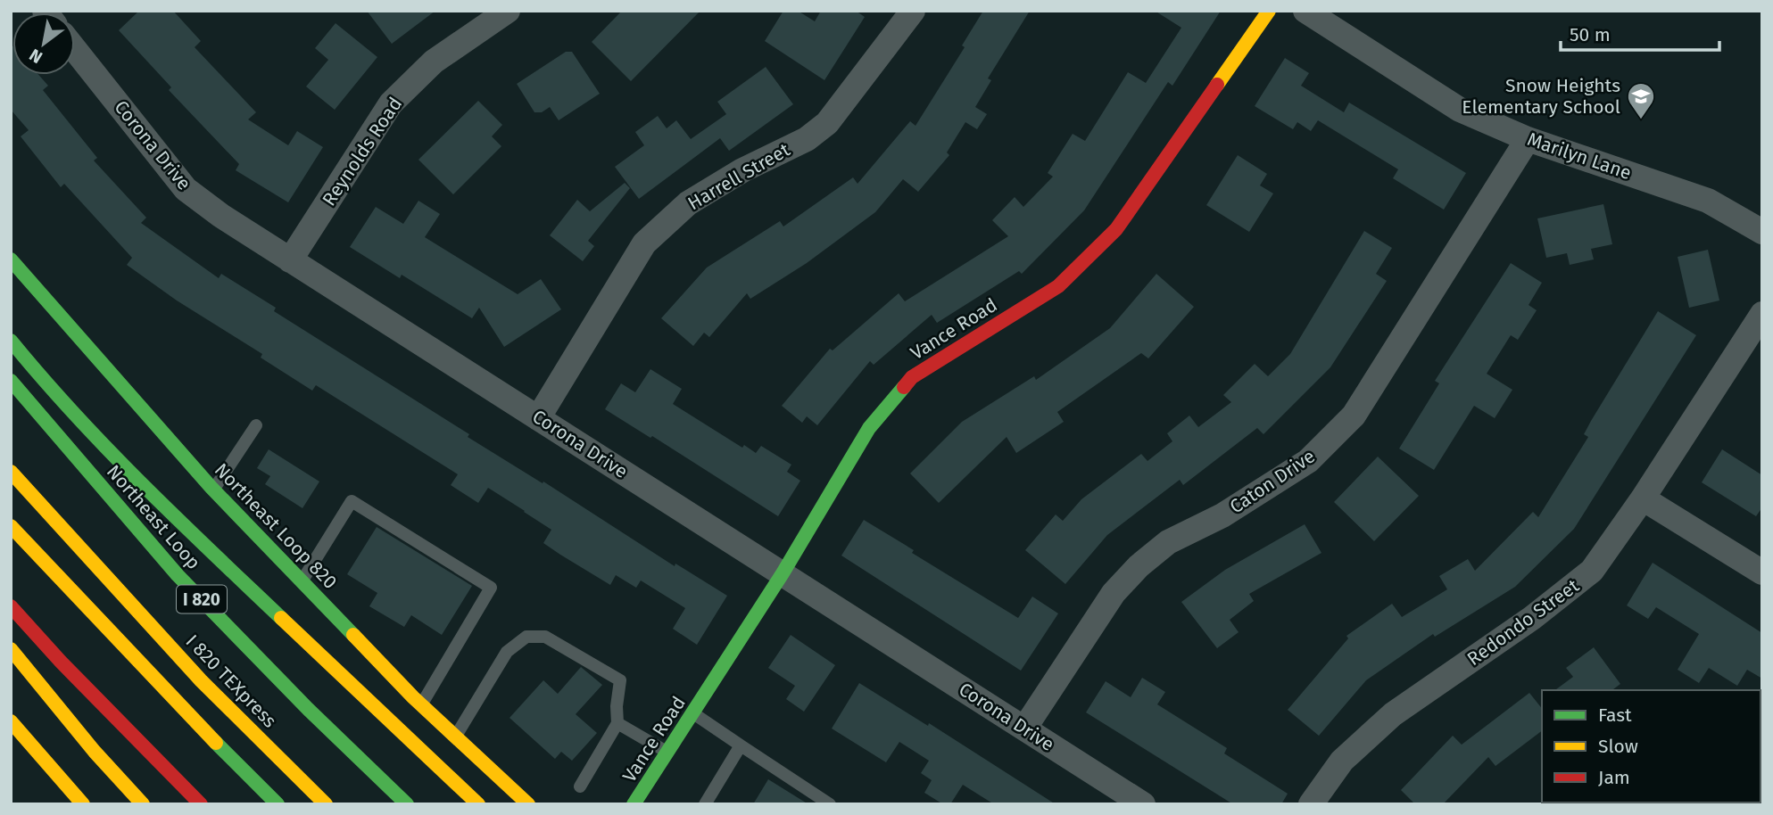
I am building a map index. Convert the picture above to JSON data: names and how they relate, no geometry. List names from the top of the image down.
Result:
{
  "streets": {
    "main road": [
      "Vance Road",
      "Northeast Loop",
      "Northeast Loop 820",
      "I 820",
      "I 820 TEXpress"
    ],
    "street": [
      "Corona Drive",
      "Reynolds Road",
      "Marilyn Lane",
      "Harrell Street",
      "Caton Drive",
      "Redondo Street"
    ]
  },
  "crossings": [
    ["Corona Drive", "Reynolds Road"],
    ["Corona Drive", "Harrell Street"],
    ["Corona Drive", "Vance Road"],
    ["Corona Drive", "Caton Drive"],
    ["Marilyn Lane", "Caton Drive"]
  ],
  "places": {
    "school or university": ["Snow Heights Elementary School"]
  },
  "legend": ["Fast", "Slow", "Jam"],
  "scale_bar": "50 m",
  "north": "bottom left"
}
